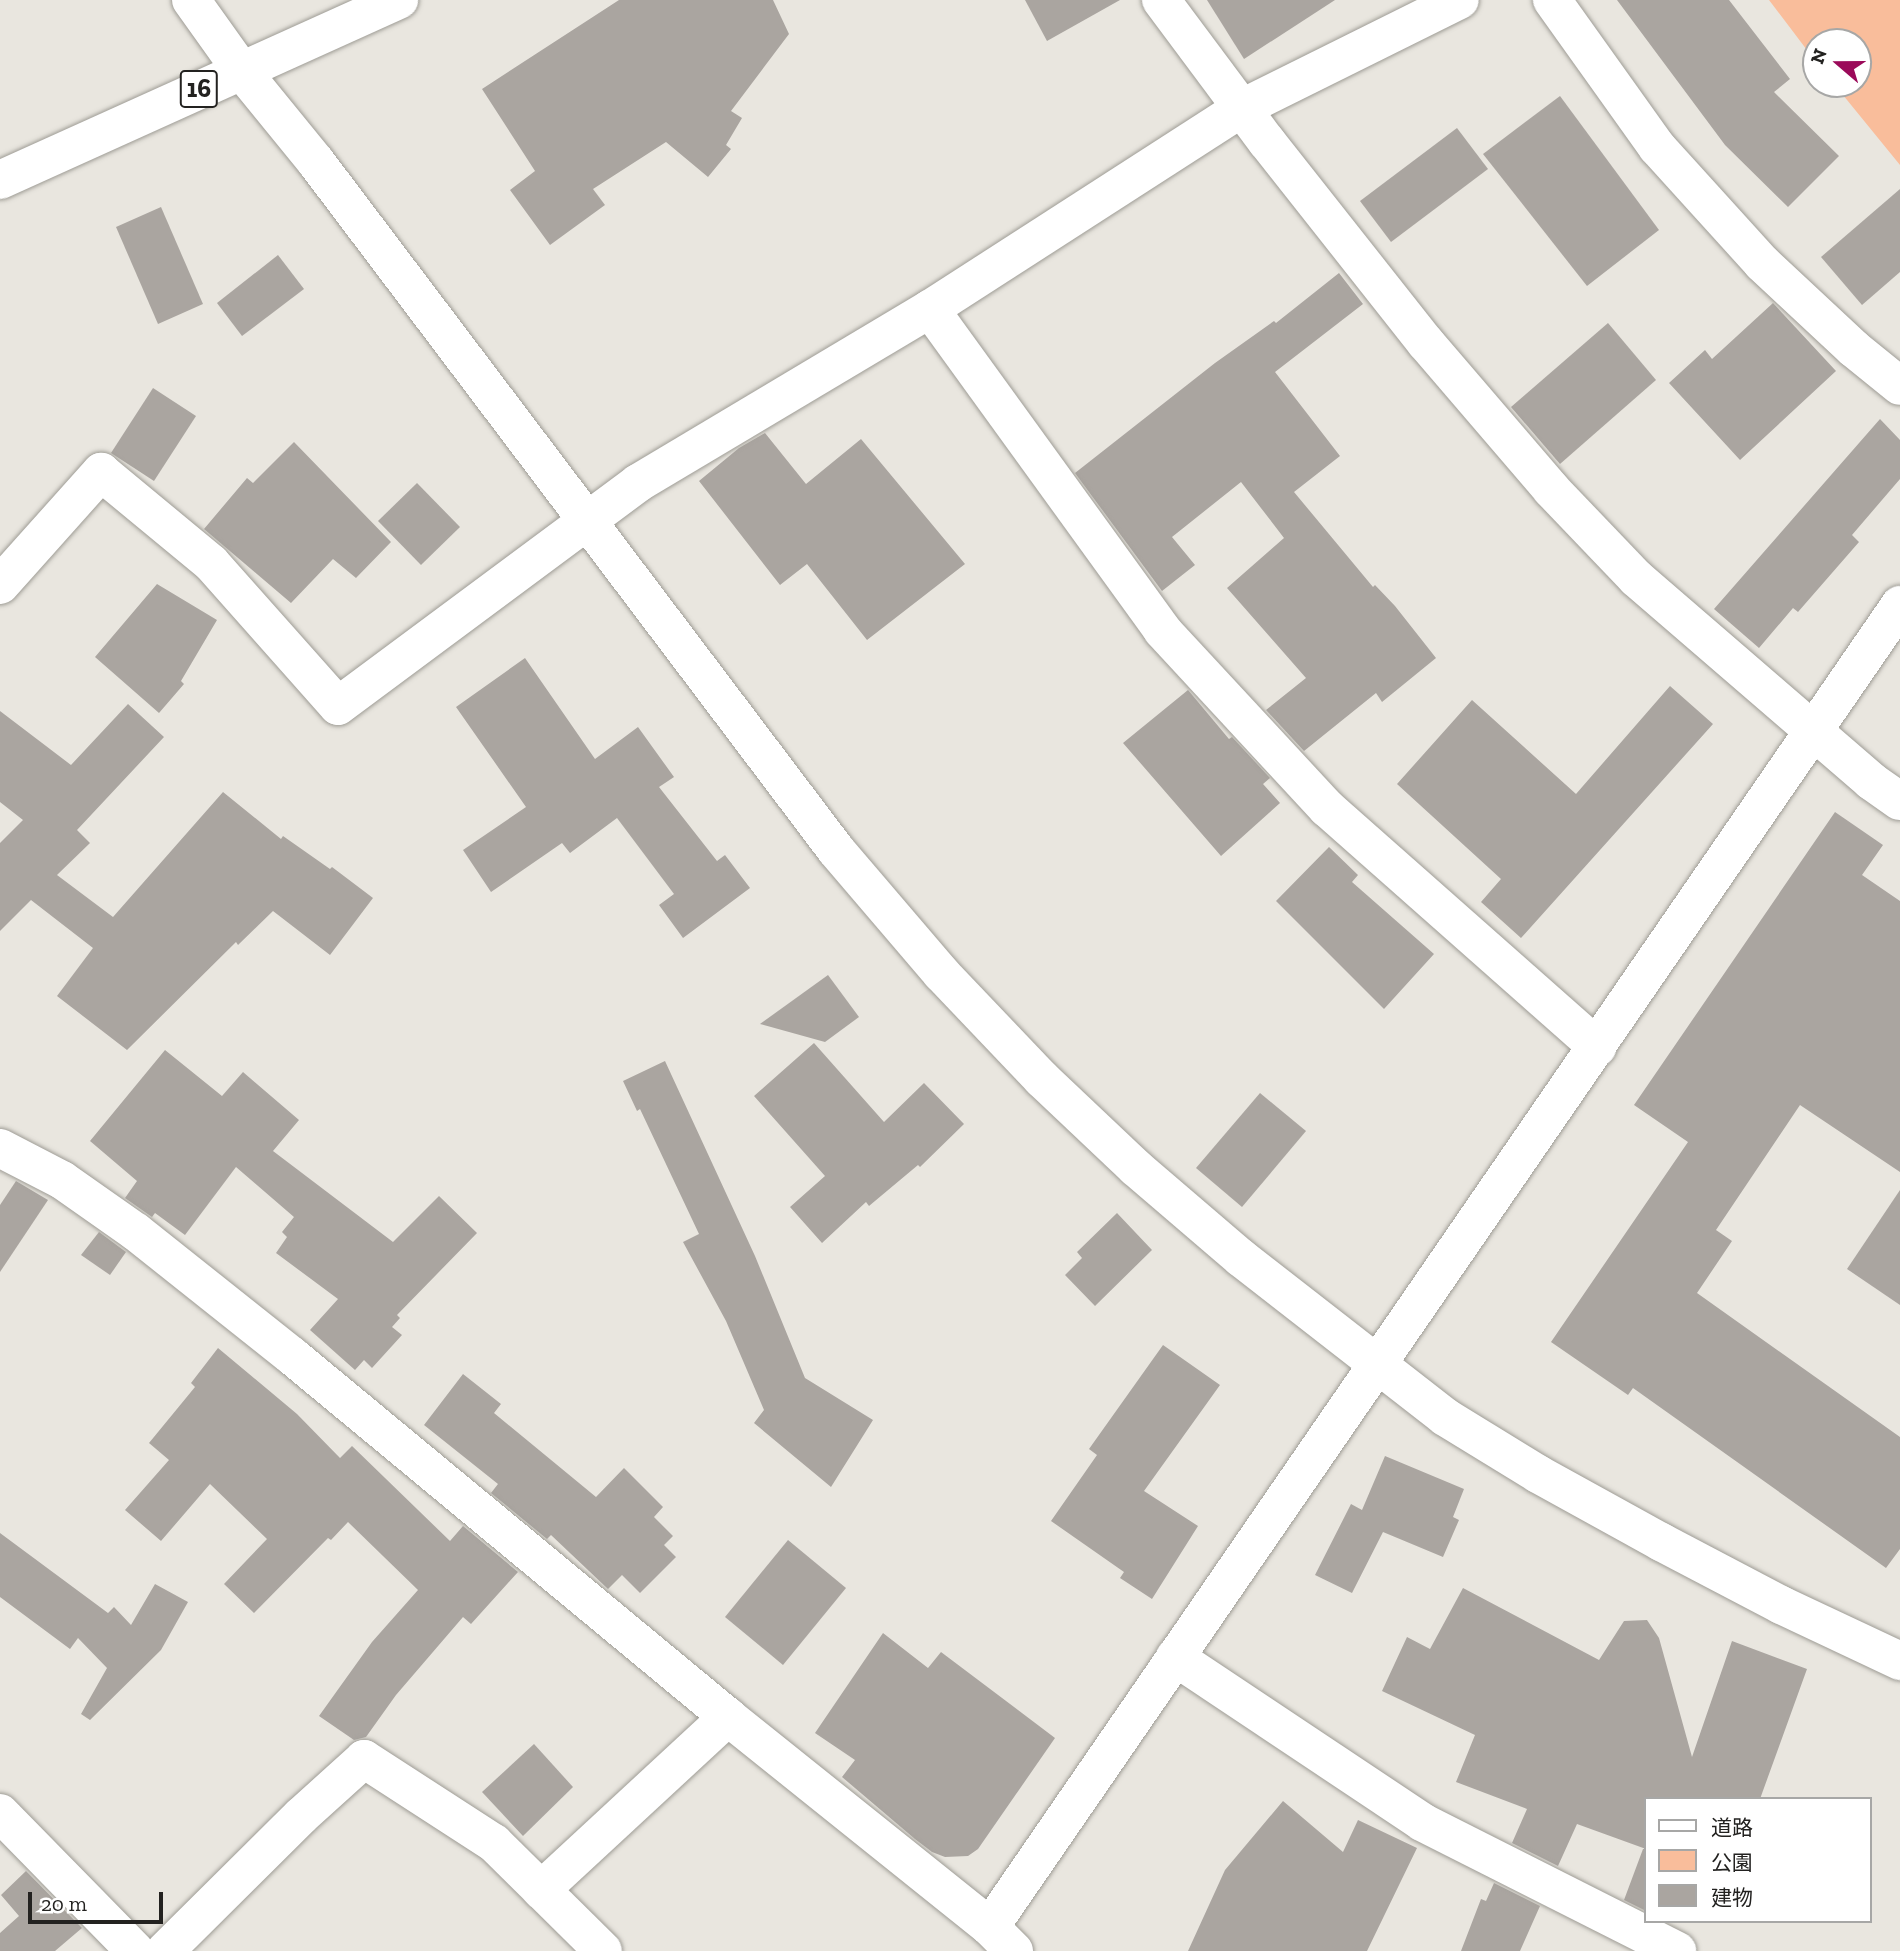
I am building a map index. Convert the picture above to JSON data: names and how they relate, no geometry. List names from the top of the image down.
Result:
{
  "streets": {
    "street": ["16"]
  },
  "legend": ["道路", "公園", "建物"],
  "scale_bar": "20 m",
  "north": "left"
}
